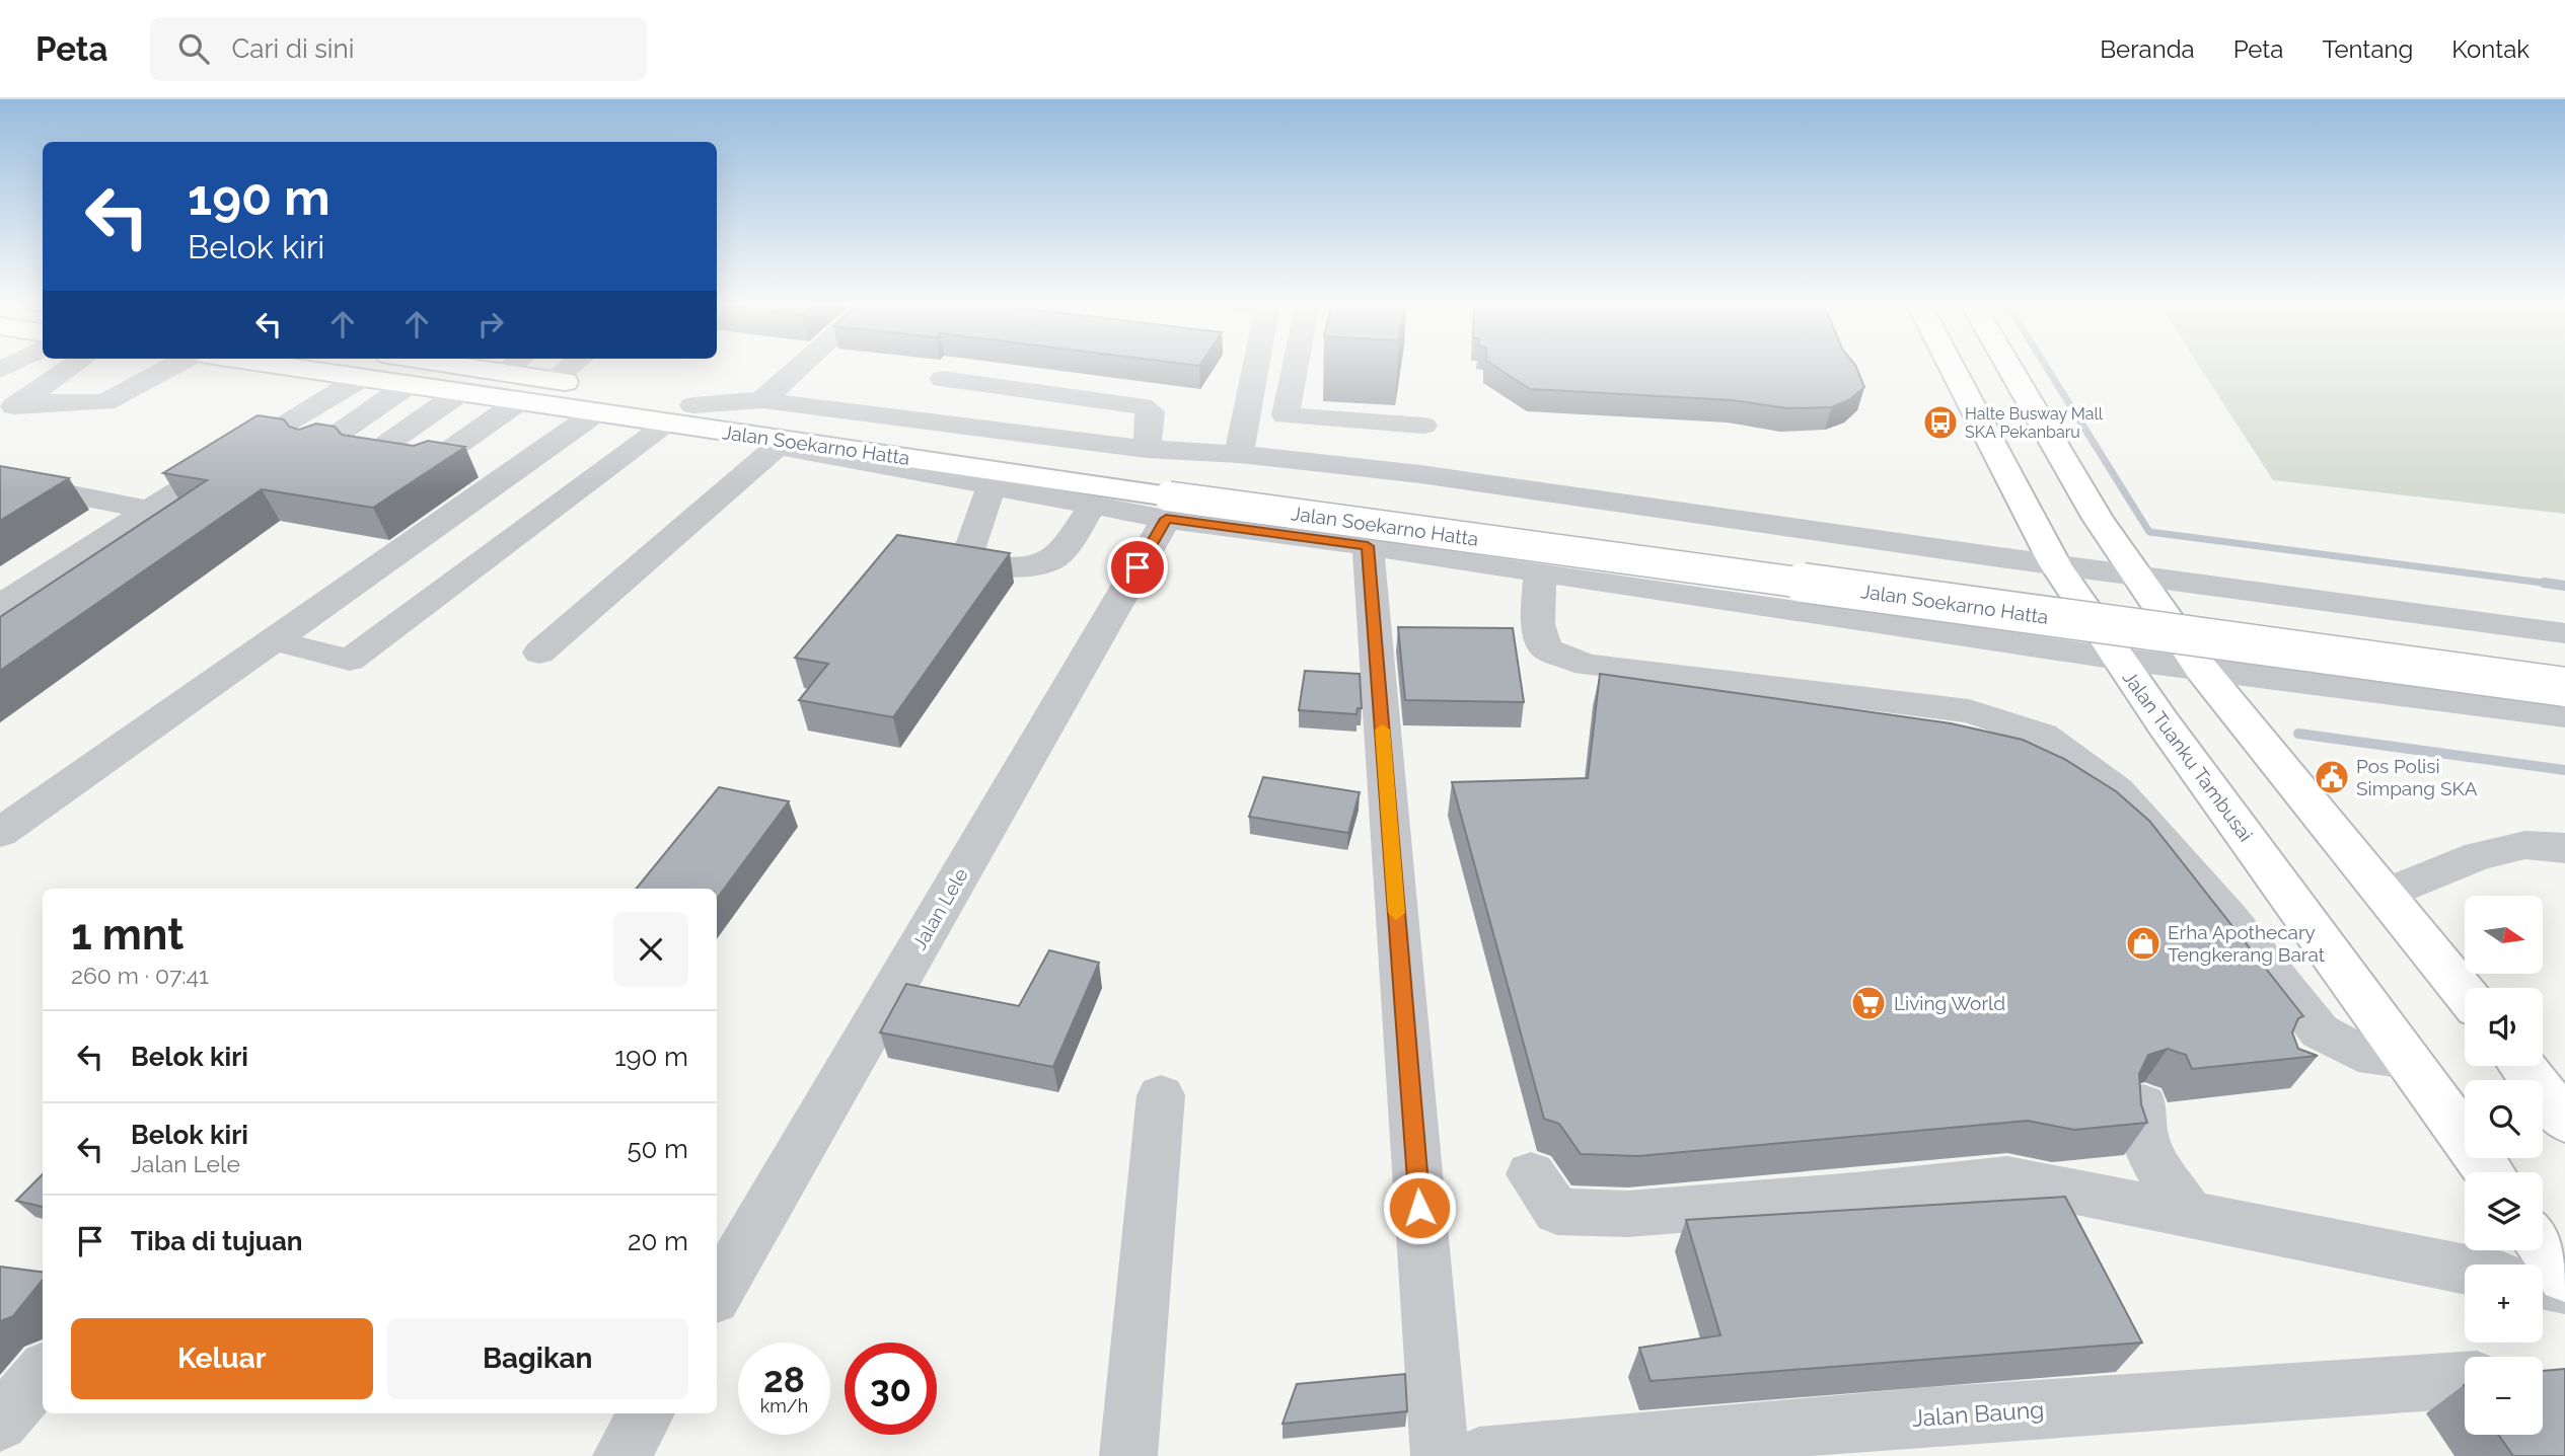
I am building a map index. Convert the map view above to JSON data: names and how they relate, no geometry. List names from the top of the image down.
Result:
{
  "streets": {
    "main road": ["Jalan Soekarno Hatta", "Jalan Tuanku Tambusai"],
    "street": ["Jalan Lele", "Jalan Baung"]
  },
  "crossings": [
    ["Jalan Soekarno Hatta", "Jalan Tuanku Tambusai"],
    ["Jalan Soekarno Hatta", "Jalan Lele"]
  ],
  "places": {
    "bus stop": ["Halte Busway Mall SKA Pekanbaru"],
    "public building": ["Pos Polisi Simpang SKA"],
    "shop": ["Erha Apothecary Tengkerang Barat"],
    "supermarket": ["Living World"]
  },
  "north": "right",
  "page": {
    "header": "Peta",
    "search": "Cari di sini",
    "nav": [
      "Beranda",
      "Peta",
      "Tentang",
      "Kontak"
    ],
    "turn": ["190 m", "Belok kiri"],
    "heading": ["1 mnt", "260 m · 07:41"],
    "map_buttons": ["+", "−"],
    "list": [
      {
        "name": "Belok kiri",
        "value": "190 m"
      },
      {
        "name": "Belok kiri",
        "note": "Jalan Lele",
        "value": "50 m"
      },
      {
        "name": "Tiba di tujuan",
        "value": "20 m"
      }
    ],
    "buttons": ["Keluar", "Bagikan"],
    "speed": "28 km/h",
    "limit": "30"
  }
}
